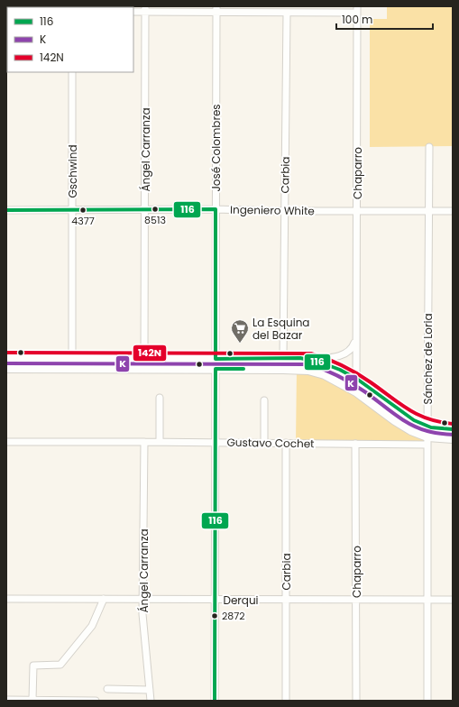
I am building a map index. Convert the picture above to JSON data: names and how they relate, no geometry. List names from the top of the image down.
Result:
{
  "streets": {
    "street": [
      "José Colombres",
      "Ángel Carranza",
      "Gschwind",
      "Chaparro",
      "Carbia",
      "Ingeniero White",
      "Sánchez de Loria",
      "Gustavo Cochet",
      "Derqui"
    ]
  },
  "crossings": [
    ["José Colombres", "Ingeniero White"],
    ["José Colombres", "Gustavo Cochet"],
    ["José Colombres", "Derqui"],
    ["Ángel Carranza", "Ingeniero White"],
    ["Ángel Carranza", "Gustavo Cochet"],
    ["Ángel Carranza", "Derqui"],
    ["Gschwind", "Ingeniero White"],
    ["Chaparro", "Ingeniero White"],
    ["Chaparro", "Gustavo Cochet"],
    ["Chaparro", "Derqui"],
    ["Carbia", "Ingeniero White"],
    ["Carbia", "Gustavo Cochet"],
    ["Carbia", "Derqui"],
    ["Ingeniero White", "Sánchez de Loria"],
    ["Sánchez de Loria", "Gustavo Cochet"],
    ["Sánchez de Loria", "Derqui"]
  ],
  "places": {
    "other": ["8513", "4377", "2872"],
    "supermarket": ["La Esquina del Bazar"]
  },
  "lines": ["transit line 116", "transit line 142N", "transit line K"],
  "legend": ["116", "K", "142N"],
  "scale_bar": "100 m"
}
